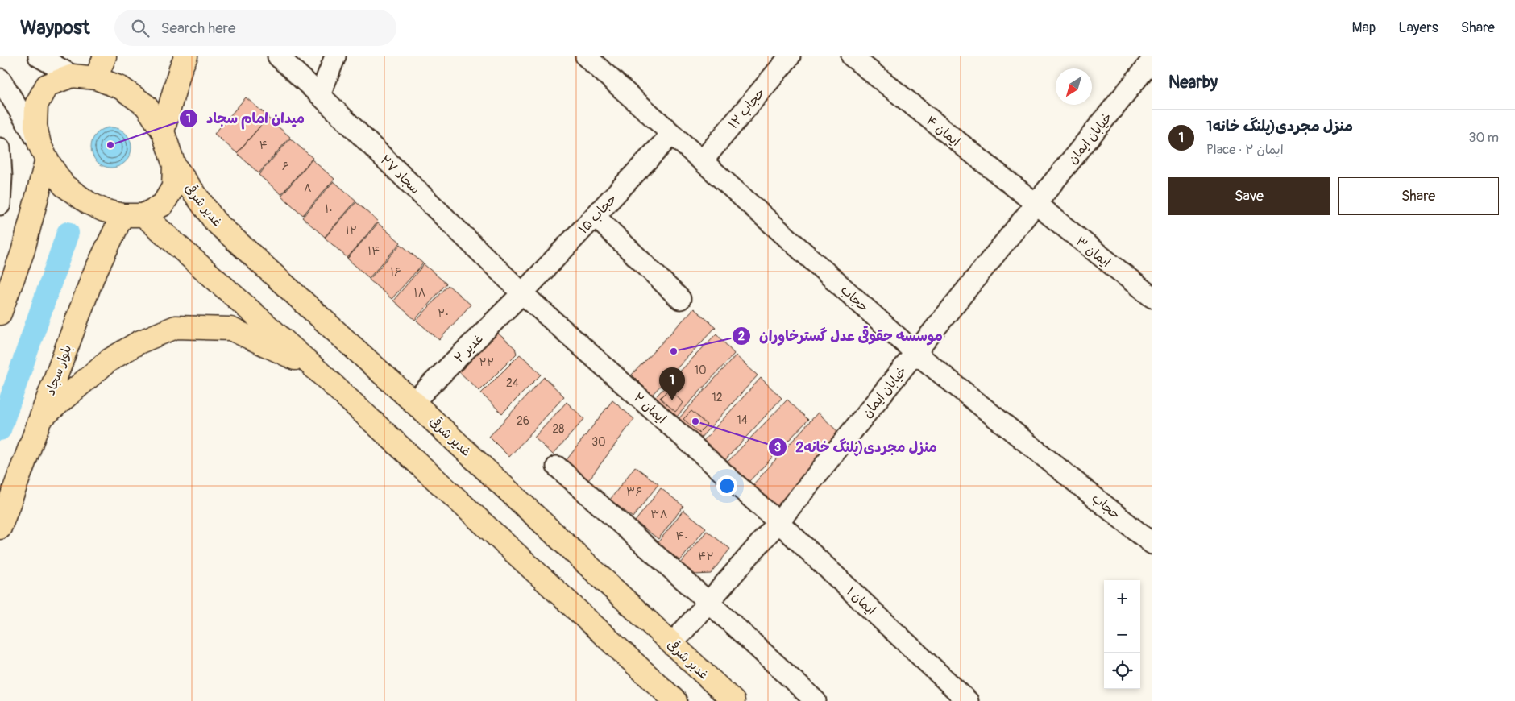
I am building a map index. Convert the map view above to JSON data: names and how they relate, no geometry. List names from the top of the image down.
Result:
{
  "streets": {
    "main road": ["غدیر شرقی", "بلوار سجاد"],
    "street": [
      "حجاب ۱۲",
      "ایمان ۴",
      "خیابان ایمان",
      "سجاد ۲۷",
      "حجاب ۱۵",
      "ایمان ۳",
      "حجاب",
      "غدیر ۲",
      "ایمان ۲",
      "ایمان ۱"
    ]
  },
  "crossings": [
    ["حجاب ۱۲", "حجاب"],
    ["ایمان ۴", "خیابان ایمان"],
    ["ایمان ۴", "ایمان ۳"],
    ["خیابان ایمان", "غدیر شرقی"],
    ["خیابان ایمان", "ایمان ۳"],
    ["خیابان ایمان", "حجاب"],
    ["خیابان ایمان", "ایمان ۲"],
    ["خیابان ایمان", "ایمان ۱"],
    ["سجاد ۲۷", "حجاب ۱۵"],
    ["سجاد ۲۷", "غدیر ۲"],
    ["سجاد ۲۷", "ایمان ۲"],
    ["غدیر شرقی", "غدیر ۲"],
    ["غدیر شرقی", "بلوار سجاد"],
    ["حجاب ۱۵", "حجاب"],
    ["حجاب ۱۵", "غدیر ۲"],
    ["حجاب ۱۵", "ایمان ۲"],
    ["غدیر ۲", "ایمان ۲"],
    ["ایمان ۲", "ایمان ۱"]
  ],
  "places": ["میدان امام سجاد", "موسسه حقوقی عدل گسترخاوران", "منزل مجردی(پلنگ خانه2"],
  "house_numbers": [
    "۴",
    "۶",
    "۸",
    "۱۰",
    "۱۲",
    "۱۴",
    "۱۶",
    "۱۸",
    "۲۰",
    "۲۲",
    "10",
    "24",
    "12",
    "14",
    "26",
    "28",
    "30",
    "۳۶",
    "۳۸",
    "۴۰",
    "۴۲"
  ],
  "north": "bottom left",
  "page": {
    "header": "Waypost",
    "search": "Search here",
    "nav": ["Map", "Layers", "Share"],
    "heading": "Nearby",
    "list": [
      {
        "mark": "1",
        "name": "منزل مجردی(پلنگ خانه1",
        "note": "Place · ایمان ۲",
        "value": "30 m"
      }
    ],
    "buttons": ["Save", "Share"],
    "pins": "1",
    "map_buttons": ["+", "−"]
  }
}
